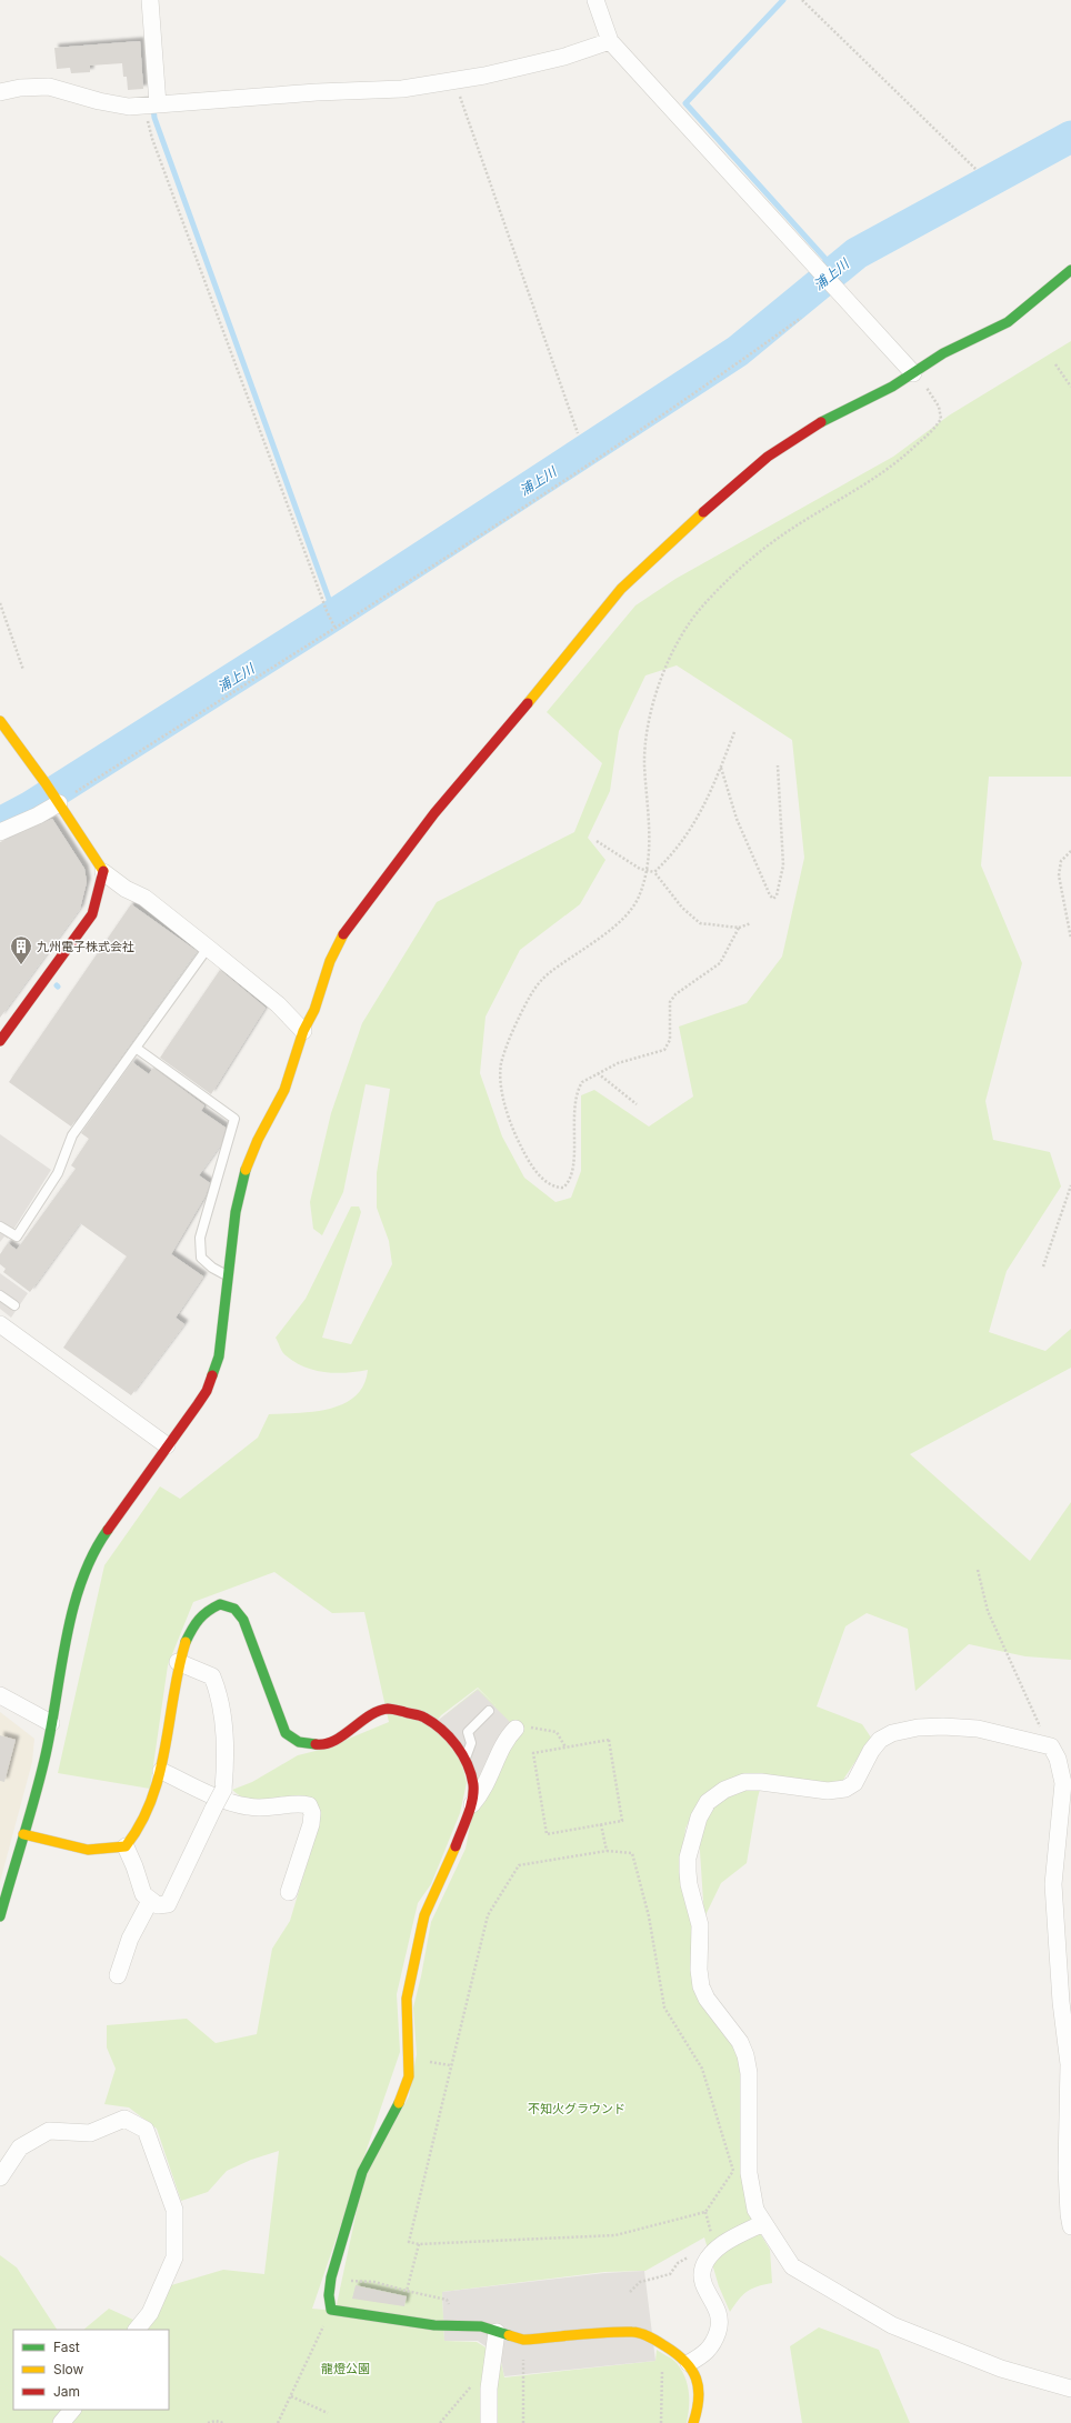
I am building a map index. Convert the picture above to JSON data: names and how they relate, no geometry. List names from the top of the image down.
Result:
{
  "water": ["浦上川"],
  "parks": ["不知火グラウンド", "龍燈公園"],
  "places": {
    "building": ["九州電子株式会社"]
  },
  "legend": ["Fast", "Slow", "Jam"]
}
